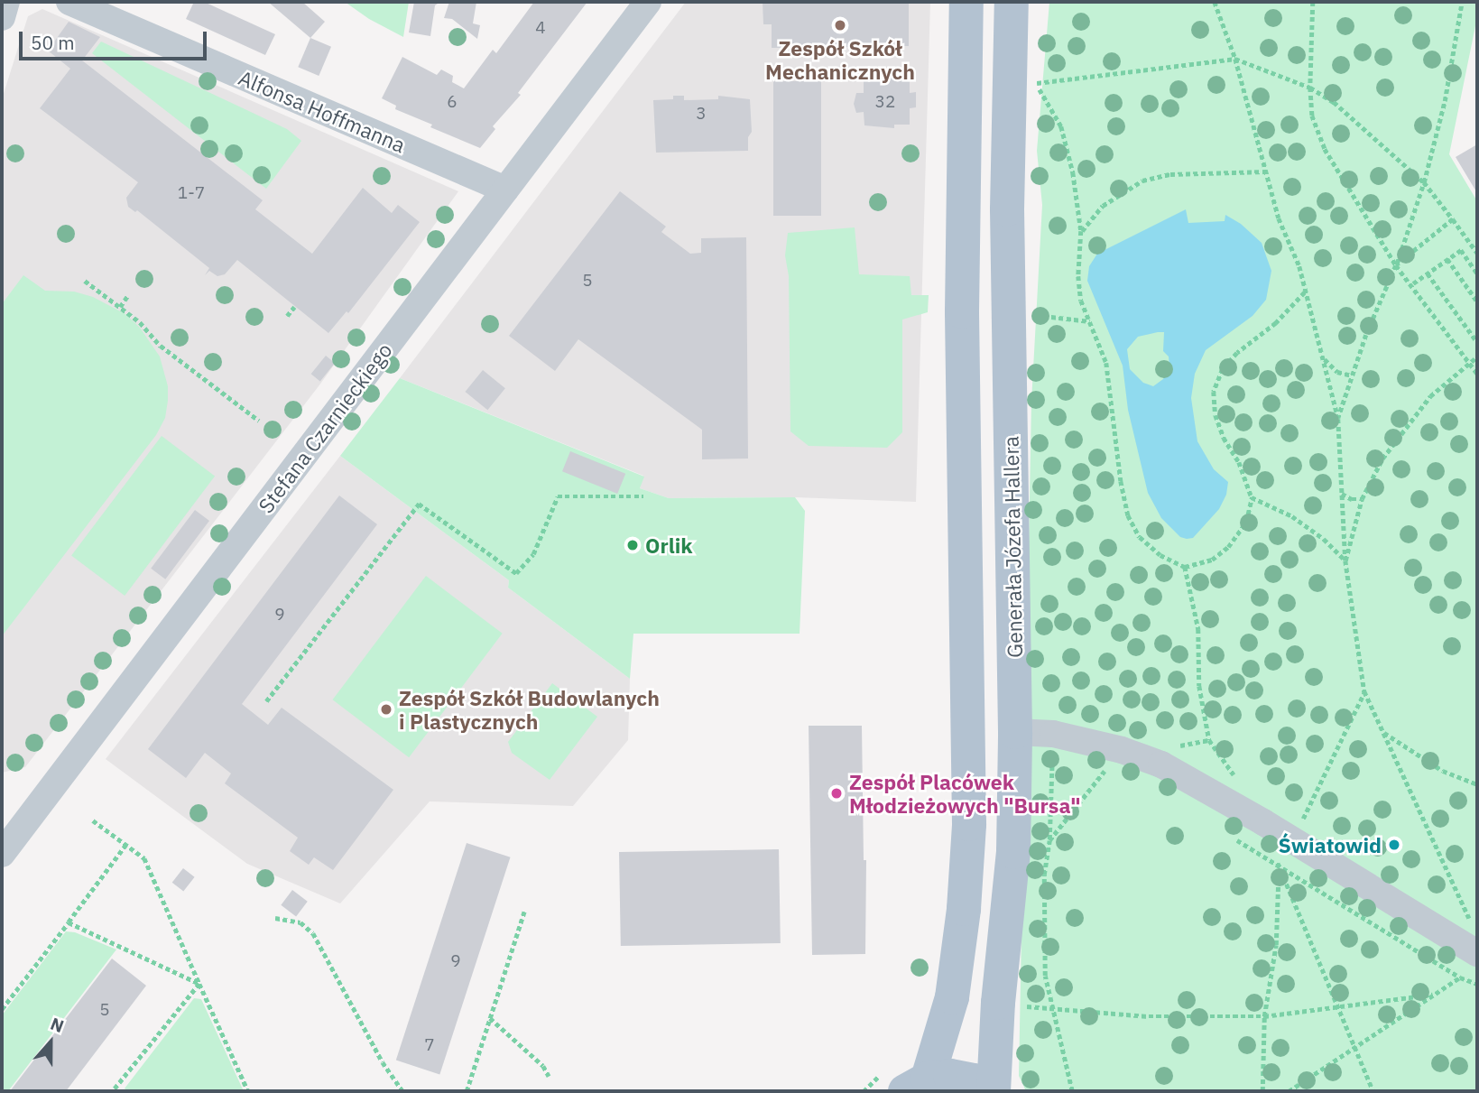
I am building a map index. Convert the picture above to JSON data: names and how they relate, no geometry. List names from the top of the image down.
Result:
{
  "streets": {
    "main road": ["Generała Józefa Hallera"],
    "street": ["Alfonsa Hoffmanna", "Stefana Czarnieckiego"]
  },
  "crossings": [
    ["Alfonsa Hoffmanna", "Stefana Czarnieckiego"]
  ],
  "places": [
    "Zespół Szkół Mechanicznych",
    "Orlik",
    "Zespół Szkół Budowlanych i Plastycznych",
    "Zespół Placówek Młodzieżowych \"Bursa\"",
    "Światowid"
  ],
  "house_numbers": [
    "4",
    "6",
    "32",
    "3",
    "1-7",
    "5",
    "9",
    "9",
    "5",
    "7"
  ],
  "scale_bar": "50 m",
  "north": "top"
}
